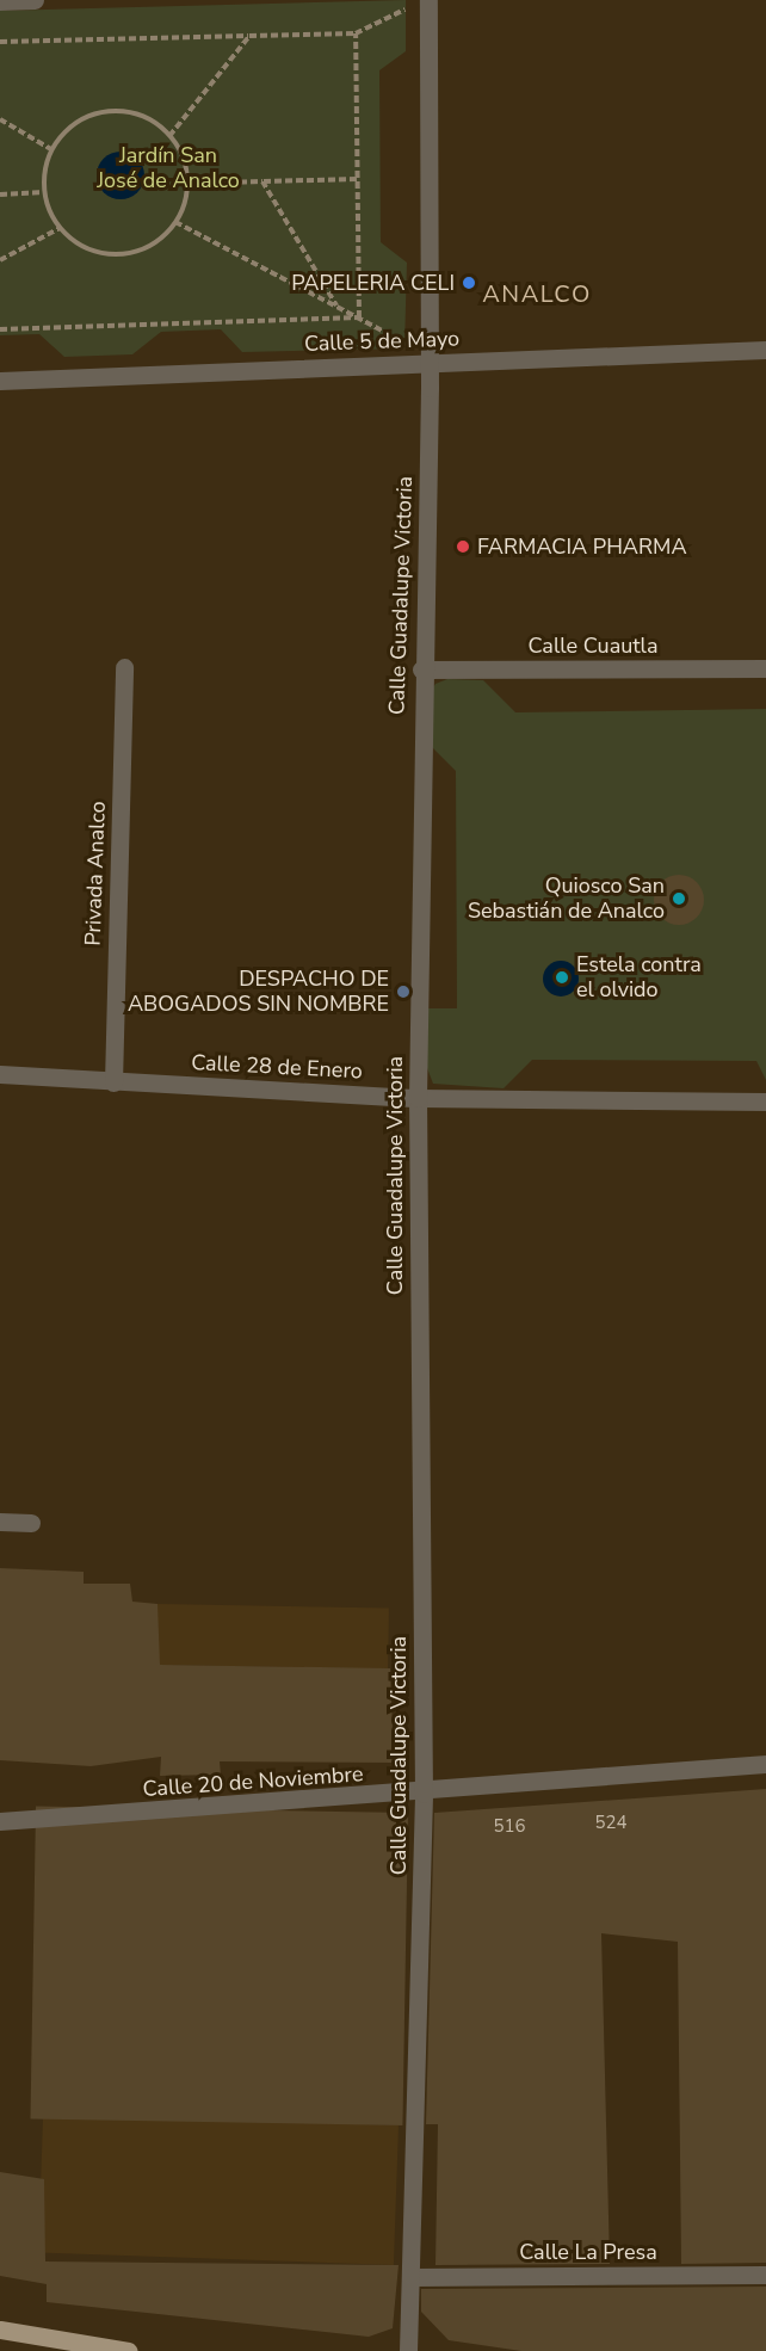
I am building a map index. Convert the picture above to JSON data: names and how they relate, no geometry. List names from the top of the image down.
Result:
{
  "streets": {
    "street": [
      "Calle 5 de Mayo",
      "Calle Guadalupe Victoria",
      "Calle Cuautla",
      "Privada Analco",
      "Calle 28 de Enero",
      "Calle 20 de Noviembre",
      "Calle La Presa"
    ]
  },
  "crossings": [
    ["Calle 5 de Mayo", "Calle Guadalupe Victoria"],
    ["Calle Guadalupe Victoria", "Calle Cuautla"],
    ["Calle Guadalupe Victoria", "Calle 28 de Enero"],
    ["Calle Guadalupe Victoria", "Calle 20 de Noviembre"],
    ["Calle Guadalupe Victoria", "Calle La Presa"],
    ["Privada Analco", "Calle 28 de Enero"]
  ],
  "districts": ["ANALCO"],
  "parks": ["Jardín San José de Analco"],
  "places": [
    "PAPELERIA CELI",
    "FARMACIA PHARMA",
    "Quiosco San Sebastián de Analco",
    "Estela contra el olvido",
    "DESPACHO DE ABOGADOS SIN NOMBRE"
  ],
  "house_numbers": ["524", "516"]
}
